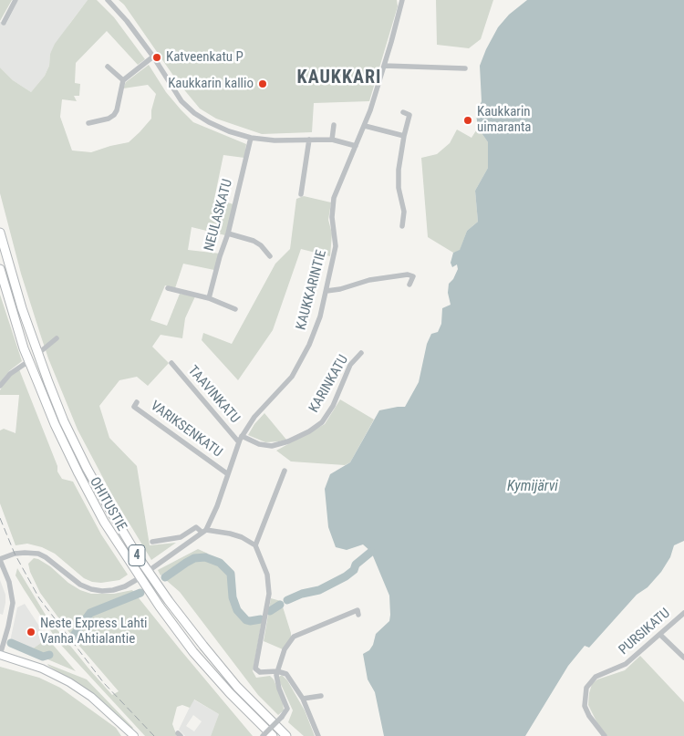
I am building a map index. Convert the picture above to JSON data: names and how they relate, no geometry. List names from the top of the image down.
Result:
{
  "streets": {
    "highway": ["OHITUSTIE", "4"],
    "street": [
      "NEULASKATU",
      "KAUKKARINTIE",
      "KARINKATU",
      "TAAVINKATU",
      "VARIKSENKATU",
      "PURSIKATU"
    ]
  },
  "crossings": [
    ["KAUKKARINTIE", "KARINKATU"],
    ["KAUKKARINTIE", "TAAVINKATU"],
    ["KAUKKARINTIE", "VARIKSENKATU"],
    ["KARINKATU", "TAAVINKATU"]
  ],
  "districts": ["KAUKKARI"],
  "water": ["Kymijärvi"],
  "places": [
    "Katveenkatu P",
    "Kaukkarin kallio",
    "Kaukkarin uimaranta",
    "Neste Express Lahti Vanha Ahtialantie"
  ]
}
